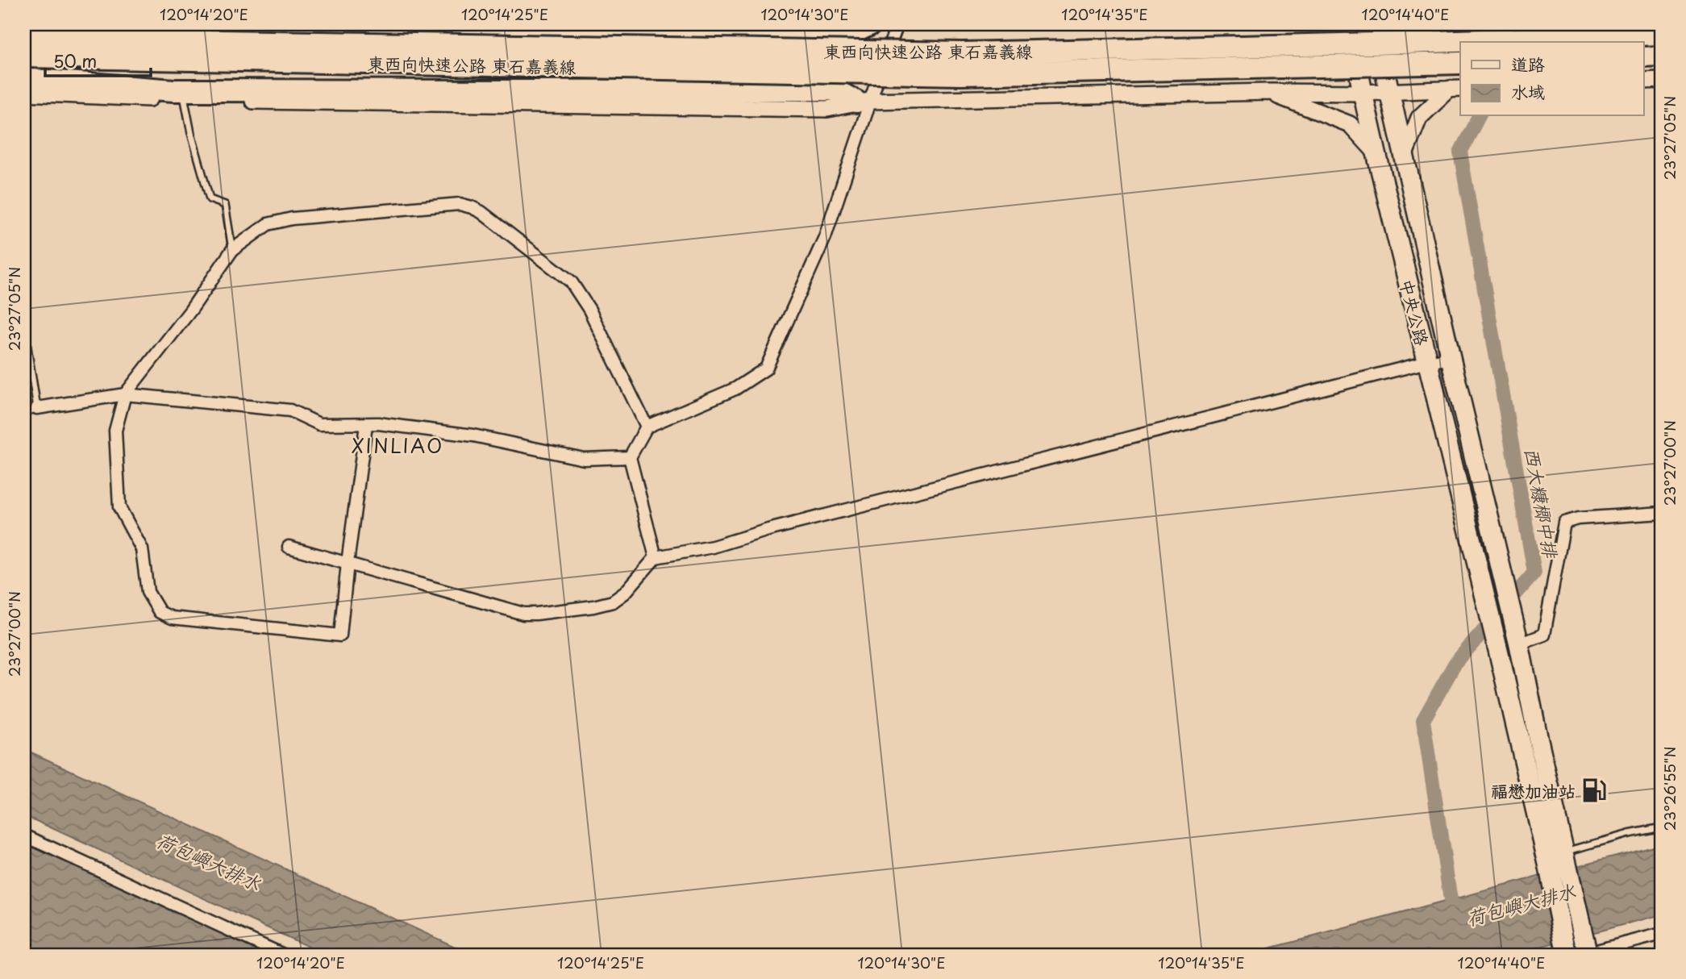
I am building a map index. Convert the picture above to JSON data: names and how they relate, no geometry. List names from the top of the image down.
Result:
{
  "streets": {
    "highway": ["東西向快速公路 東石嘉義線"],
    "main road": ["中央公路"]
  },
  "districts": ["XINLIAO"],
  "water": ["西大糠榔中排", "荷包嶼大排水"],
  "places": {
    "fuel station": ["福懋加油站"]
  },
  "legend": ["道路", "水域"],
  "scale_bar": "50 m",
  "coordinates": [
    "120°14'20\"E",
    "120°14'25\"E",
    "120°14'30\"E",
    "120°14'35\"E",
    "120°14'40\"E",
    "23°27'05\"N",
    "23°27'00\"N",
    "23°26'55\"N"
  ]
}
